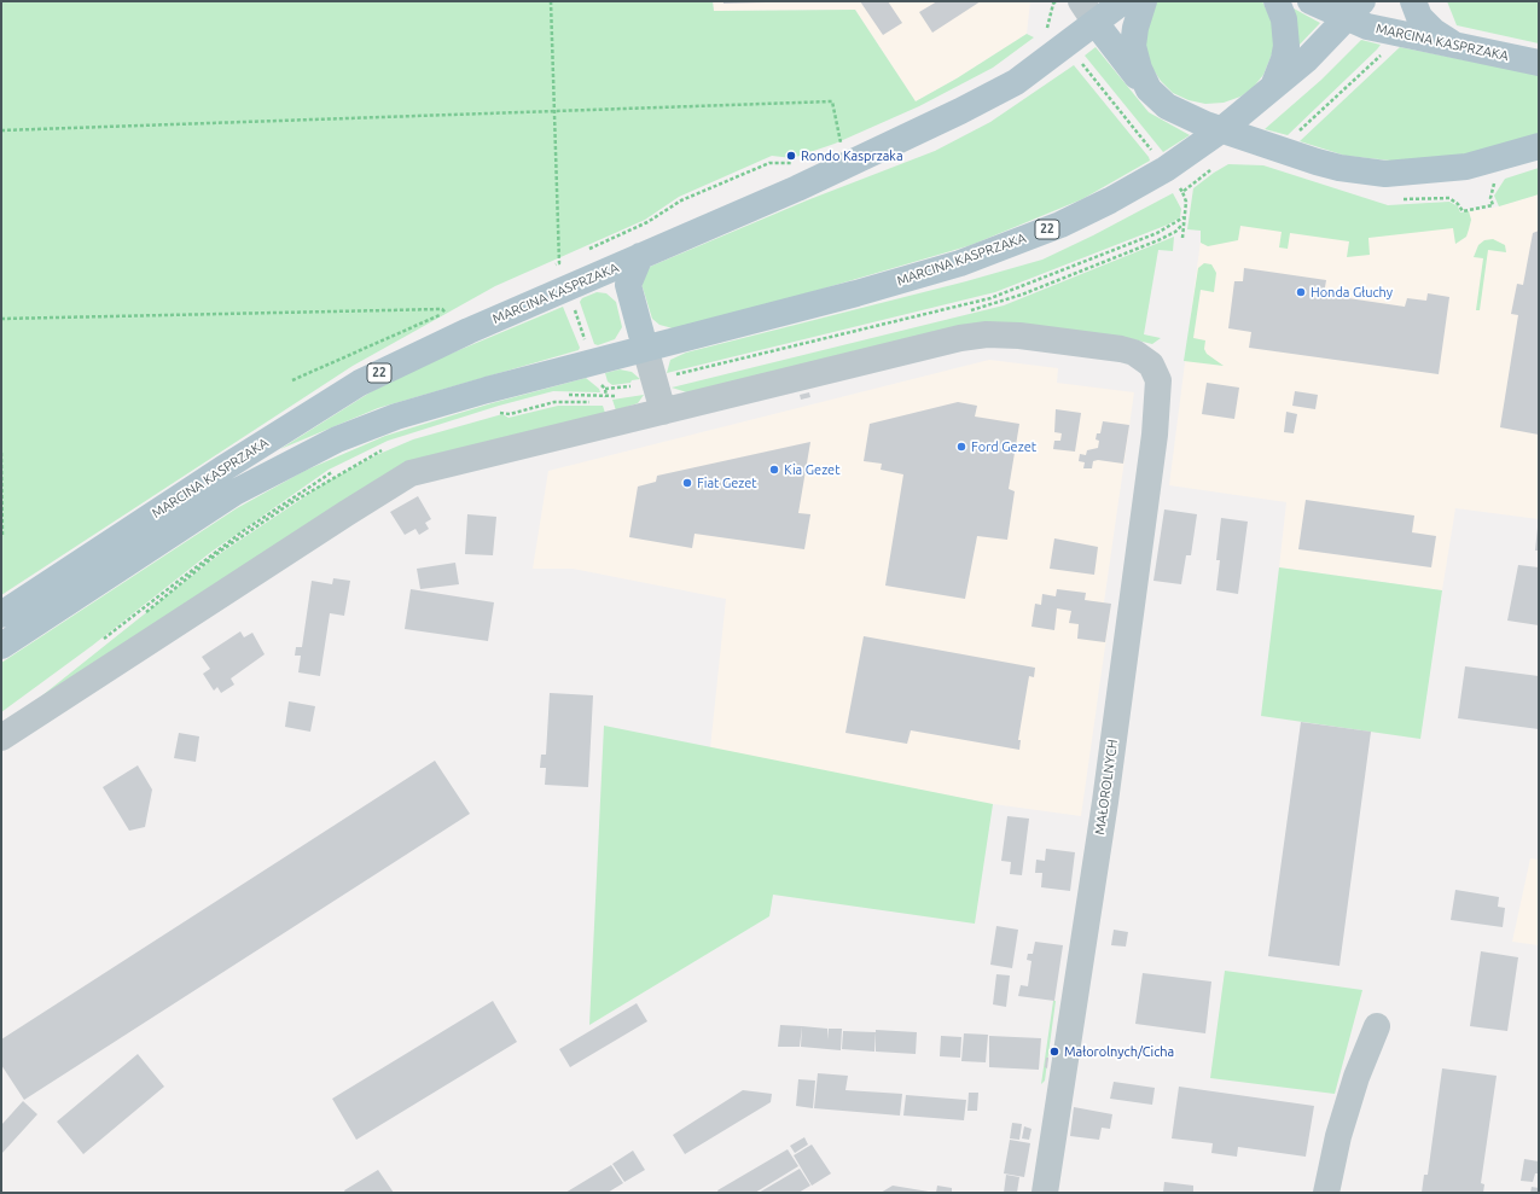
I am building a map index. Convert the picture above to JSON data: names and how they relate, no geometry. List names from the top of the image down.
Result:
{
  "streets": {
    "main road": ["MARCINA KASPRZAKA", "22"],
    "street": ["MAŁOROLNYCH"]
  },
  "crossings": [
    ["MARCINA KASPRZAKA", "22"]
  ],
  "places": [
    "Rondo Kasprzaka",
    "Honda Głuchy",
    "Ford Gezet",
    "Kia Gezet",
    "Fiat Gezet",
    "Małorolnych/Cicha"
  ]
}
